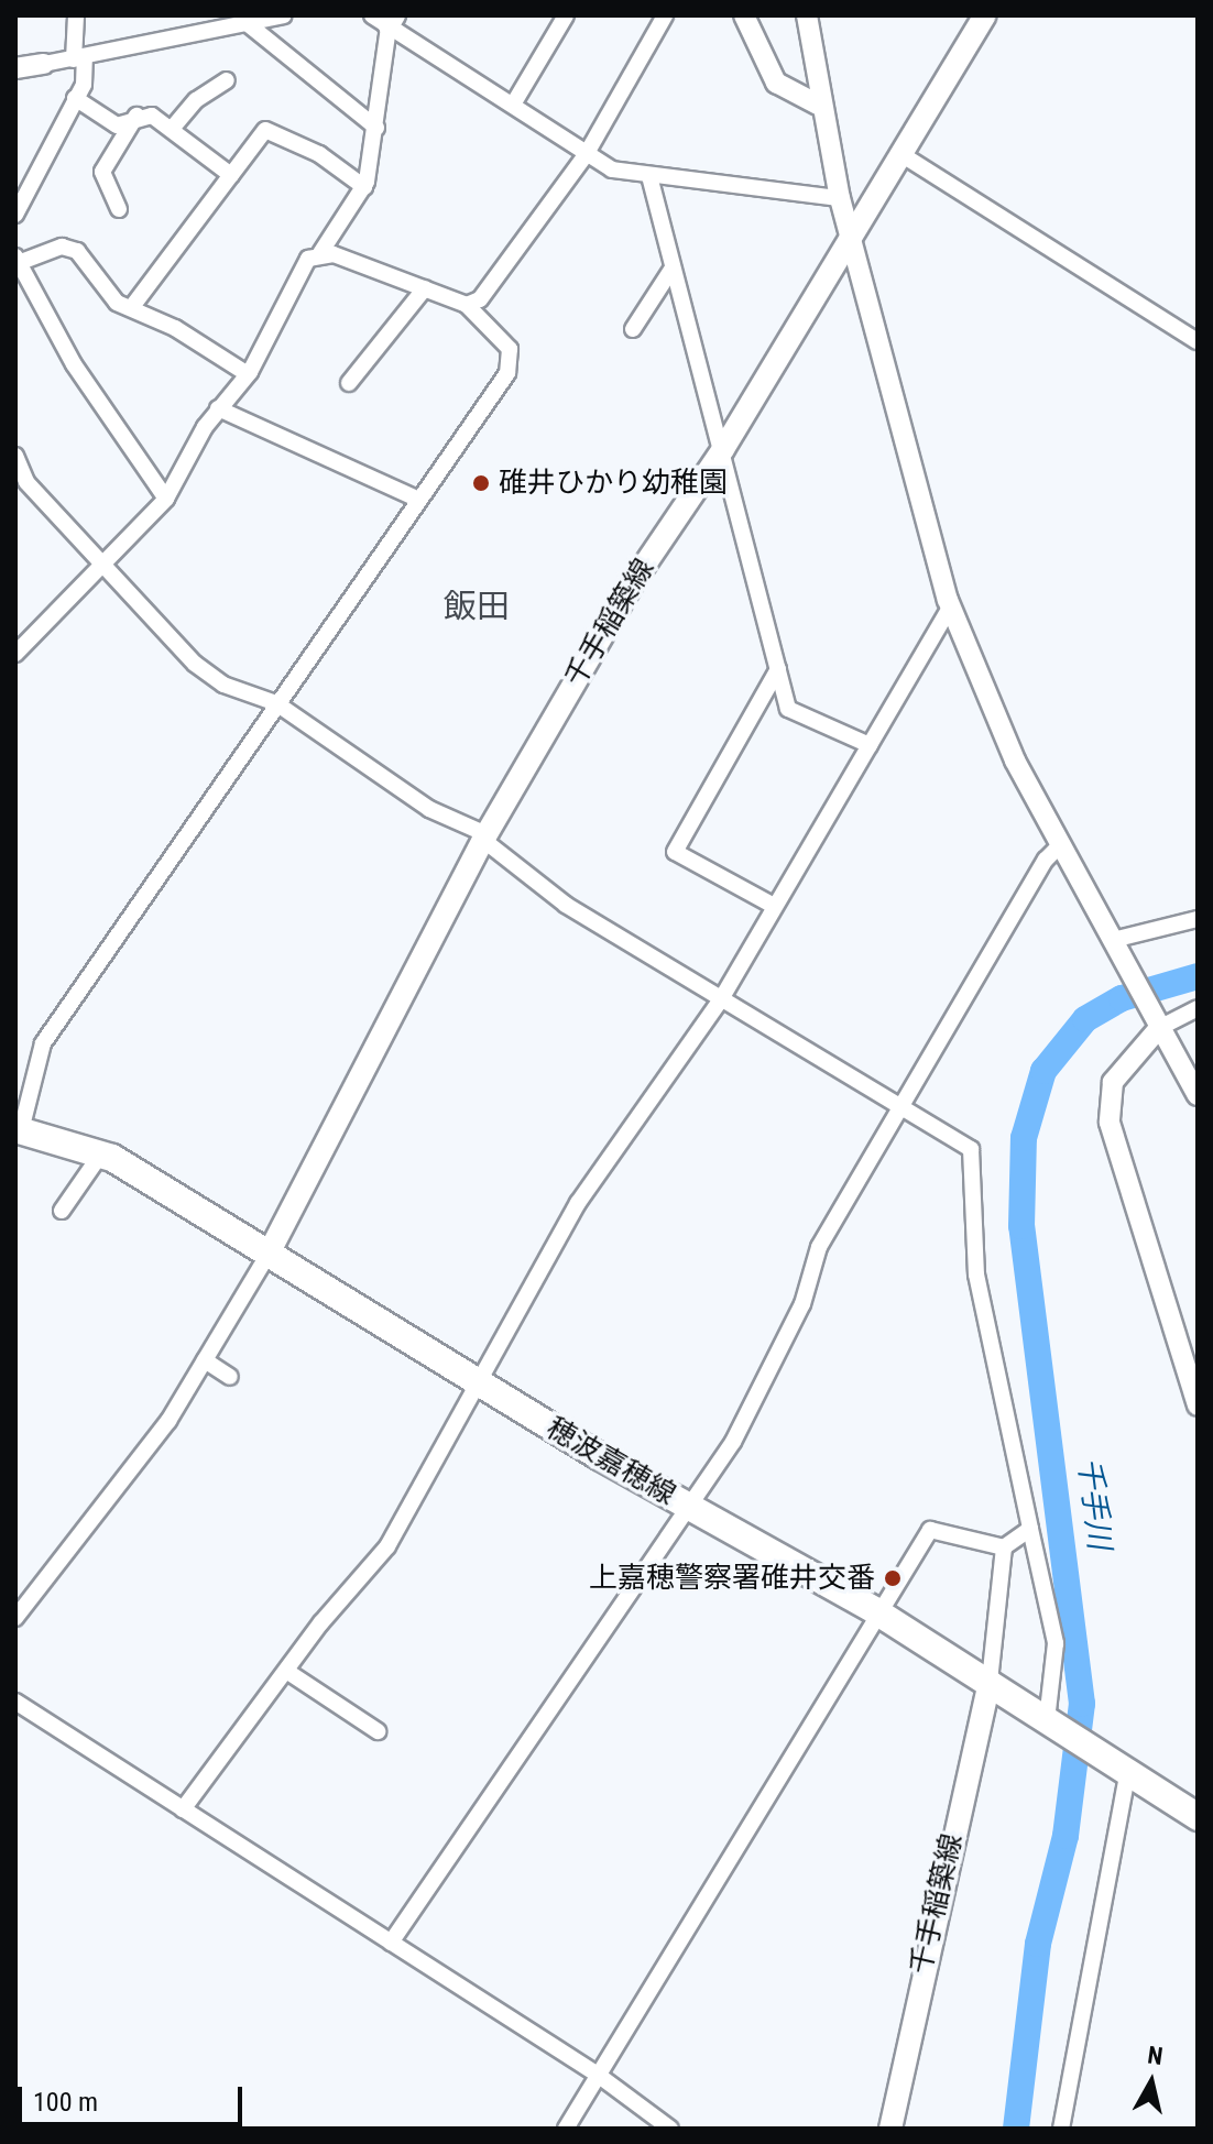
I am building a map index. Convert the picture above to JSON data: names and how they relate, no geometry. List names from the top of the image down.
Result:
{
  "streets": {
    "main road": ["千手稲築線", "穂波嘉穂線"]
  },
  "crossings": [
    ["千手稲築線", "穂波嘉穂線"]
  ],
  "districts": ["飯田"],
  "water": ["千手川"],
  "places": ["碓井ひかり幼稚園", "上嘉穂警察署碓井交番"],
  "scale_bar": "100 m",
  "north": "top"
}
